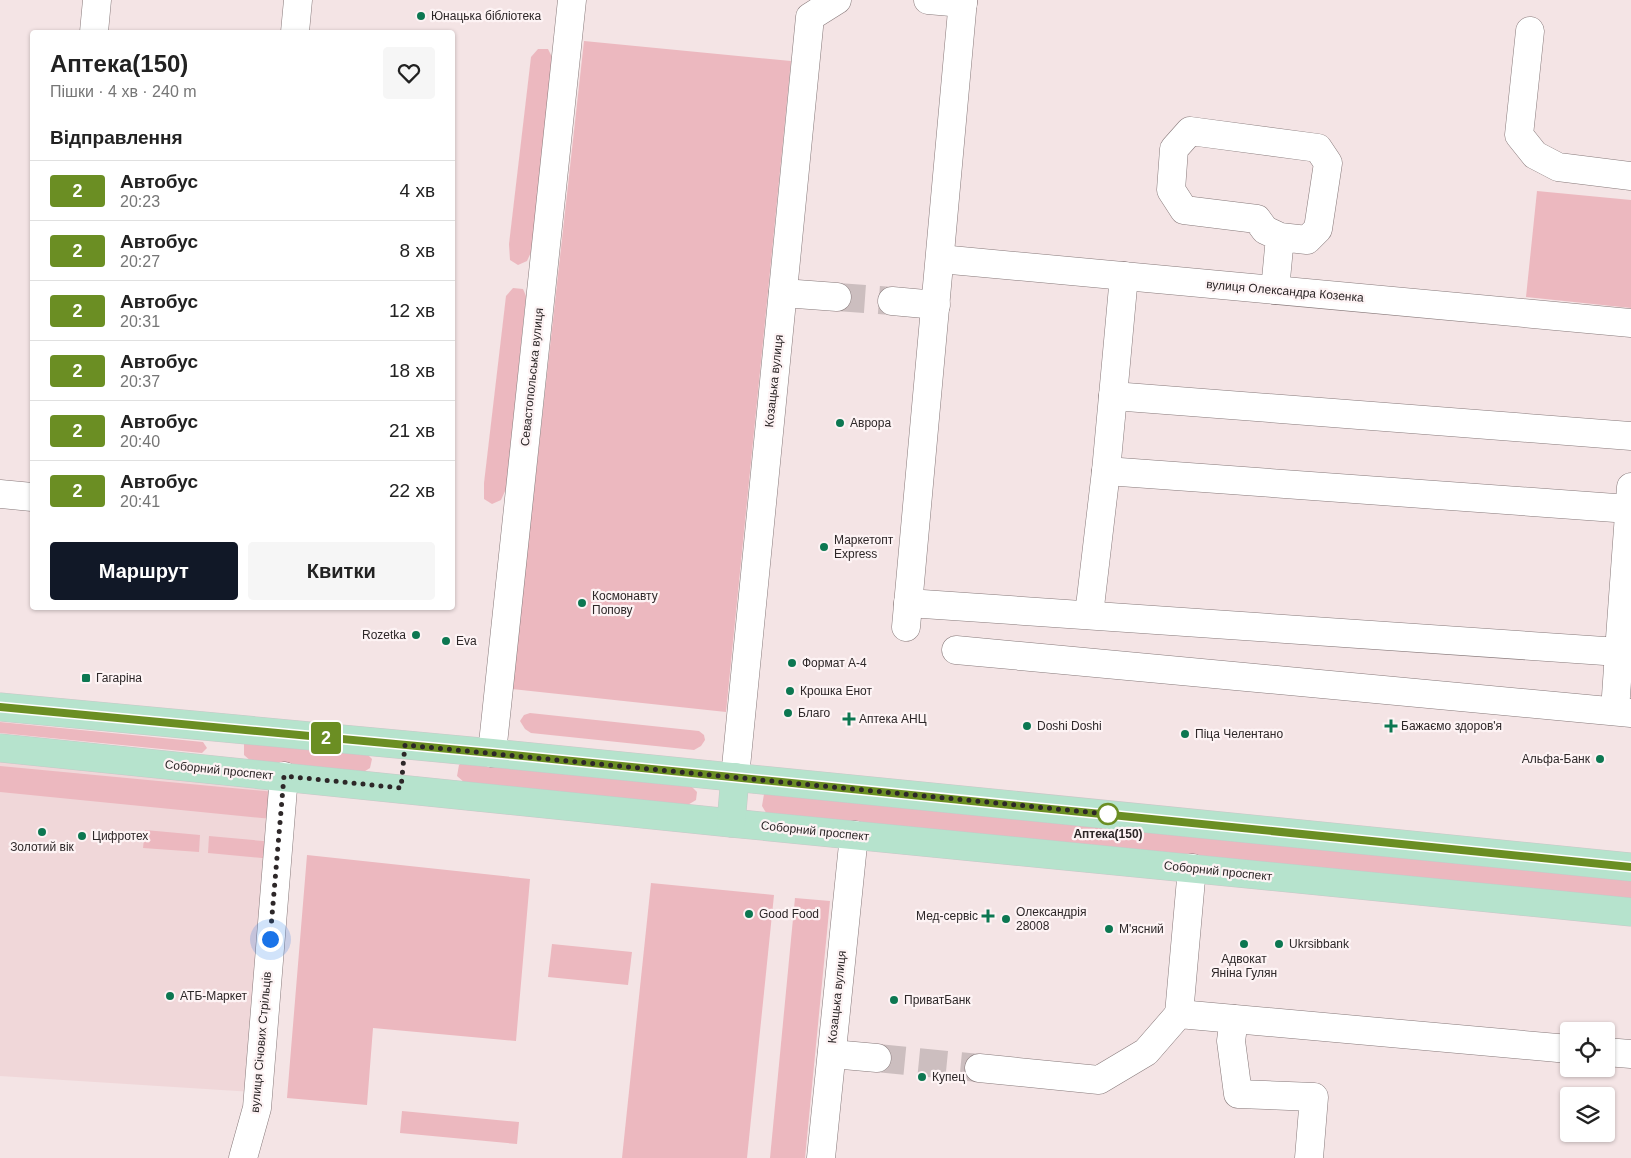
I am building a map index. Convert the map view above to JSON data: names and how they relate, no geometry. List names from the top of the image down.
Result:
{
  "streets": {
    "main road": ["Соборний проспект"],
    "street": [
      "вулиця Олександра Козенка",
      "Севастопольська вулиця",
      "Козацька вулиця",
      "вулиця Січових Стрільців"
    ]
  },
  "crossings": [
    ["Козацька вулиця", "Соборний проспект"],
    ["Соборний проспект", "вулиця Січових Стрільців"]
  ],
  "places": {
    "other": [
      "Юнацька бібліотека",
      "Аврора",
      "Маркетопт Express",
      "Космонавту Попову",
      "Rozetka",
      "Eva",
      "Формат А-4",
      "Крошка Енот",
      "Благо",
      "Doshi Doshi",
      "Піца Челентано",
      "Альфа-Банк",
      "Аптека(150)",
      "Золотий вік",
      "Цифротех",
      "Good Food",
      "Олександрія 28008",
      "М'ясний",
      "Адвокат Яніна Гулян",
      "Ukrsibbank",
      "АТБ-Маркет",
      "ПриватБанк",
      "Купец"
    ],
    "transit": ["Гагаріна"],
    "health": ["Аптека АНЦ", "Бажаємо здоров'я", "Мед-сервіс"]
  },
  "lines": ["bus line 2"],
  "page": {
    "on_map": "2",
    "heading": [
      ["Аптека(150)", "Пішки · 4 хв · 240 m"],
      "Відправлення"
    ],
    "list": [
      {
        "mark": "2",
        "name": "Автобус",
        "note": "20:23",
        "value": "4 хв"
      },
      {
        "mark": "2",
        "name": "Автобус",
        "note": "20:27",
        "value": "8 хв"
      },
      {
        "mark": "2",
        "name": "Автобус",
        "note": "20:31",
        "value": "12 хв"
      },
      {
        "mark": "2",
        "name": "Автобус",
        "note": "20:37",
        "value": "18 хв"
      },
      {
        "mark": "2",
        "name": "Автобус",
        "note": "20:40",
        "value": "21 хв"
      },
      {
        "mark": "2",
        "name": "Автобус",
        "note": "20:41",
        "value": "22 хв"
      }
    ],
    "buttons": ["Маршрут", "Квитки"]
  }
}
